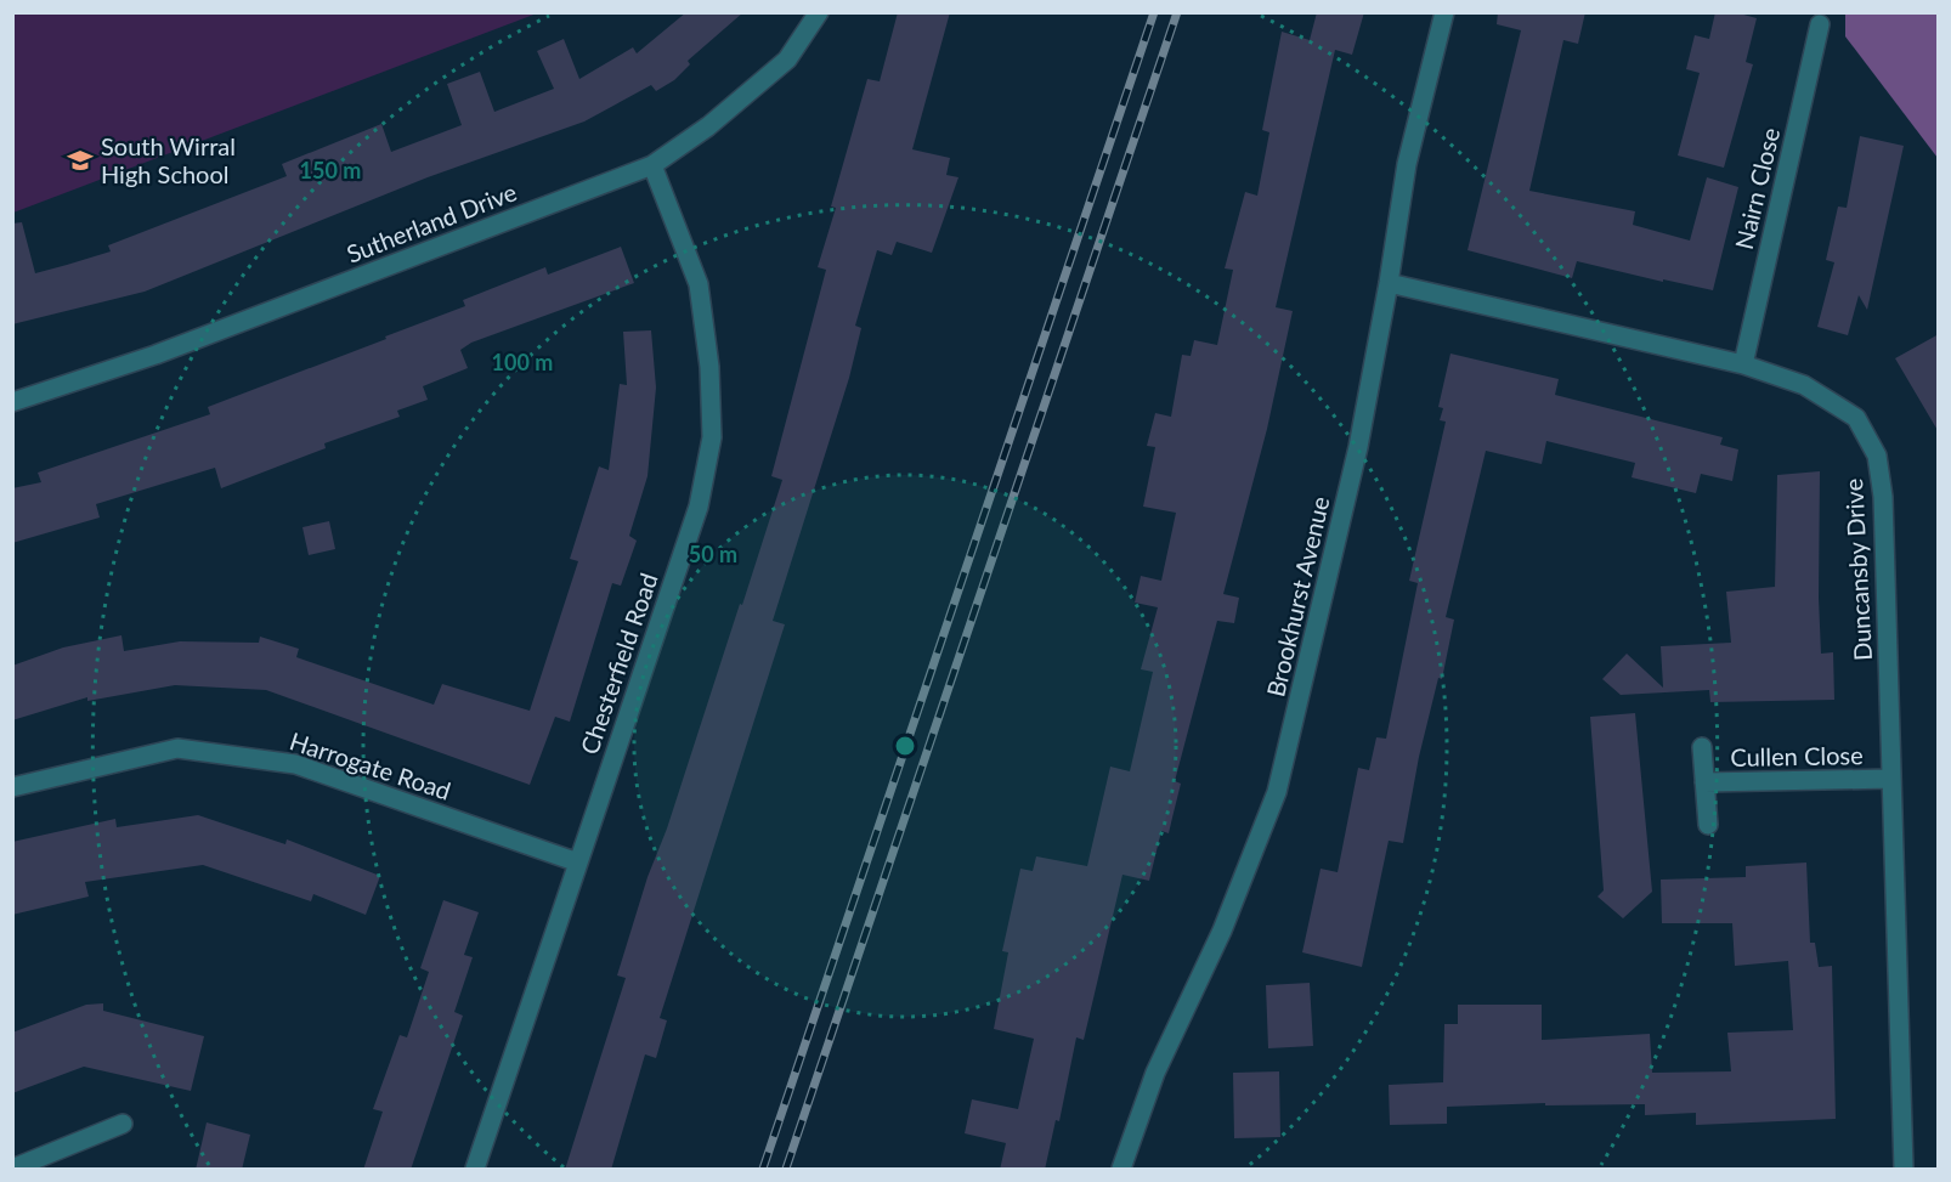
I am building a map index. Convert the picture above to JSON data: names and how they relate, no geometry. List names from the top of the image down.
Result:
{
  "streets": {
    "street": [
      "Nairn Close",
      "Sutherland Drive",
      "Duncansby Drive",
      "Brookhurst Avenue",
      "Chesterfield Road",
      "Cullen Close",
      "Harrogate Road"
    ]
  },
  "crossings": [
    ["Nairn Close", "Duncansby Drive"],
    ["Sutherland Drive", "Chesterfield Road"],
    ["Duncansby Drive", "Brookhurst Avenue"],
    ["Duncansby Drive", "Cullen Close"],
    ["Chesterfield Road", "Harrogate Road"]
  ],
  "places": {
    "school or university": ["South Wirral High School"]
  },
  "rings": ["150 m", "100 m", "50 m"]
}
